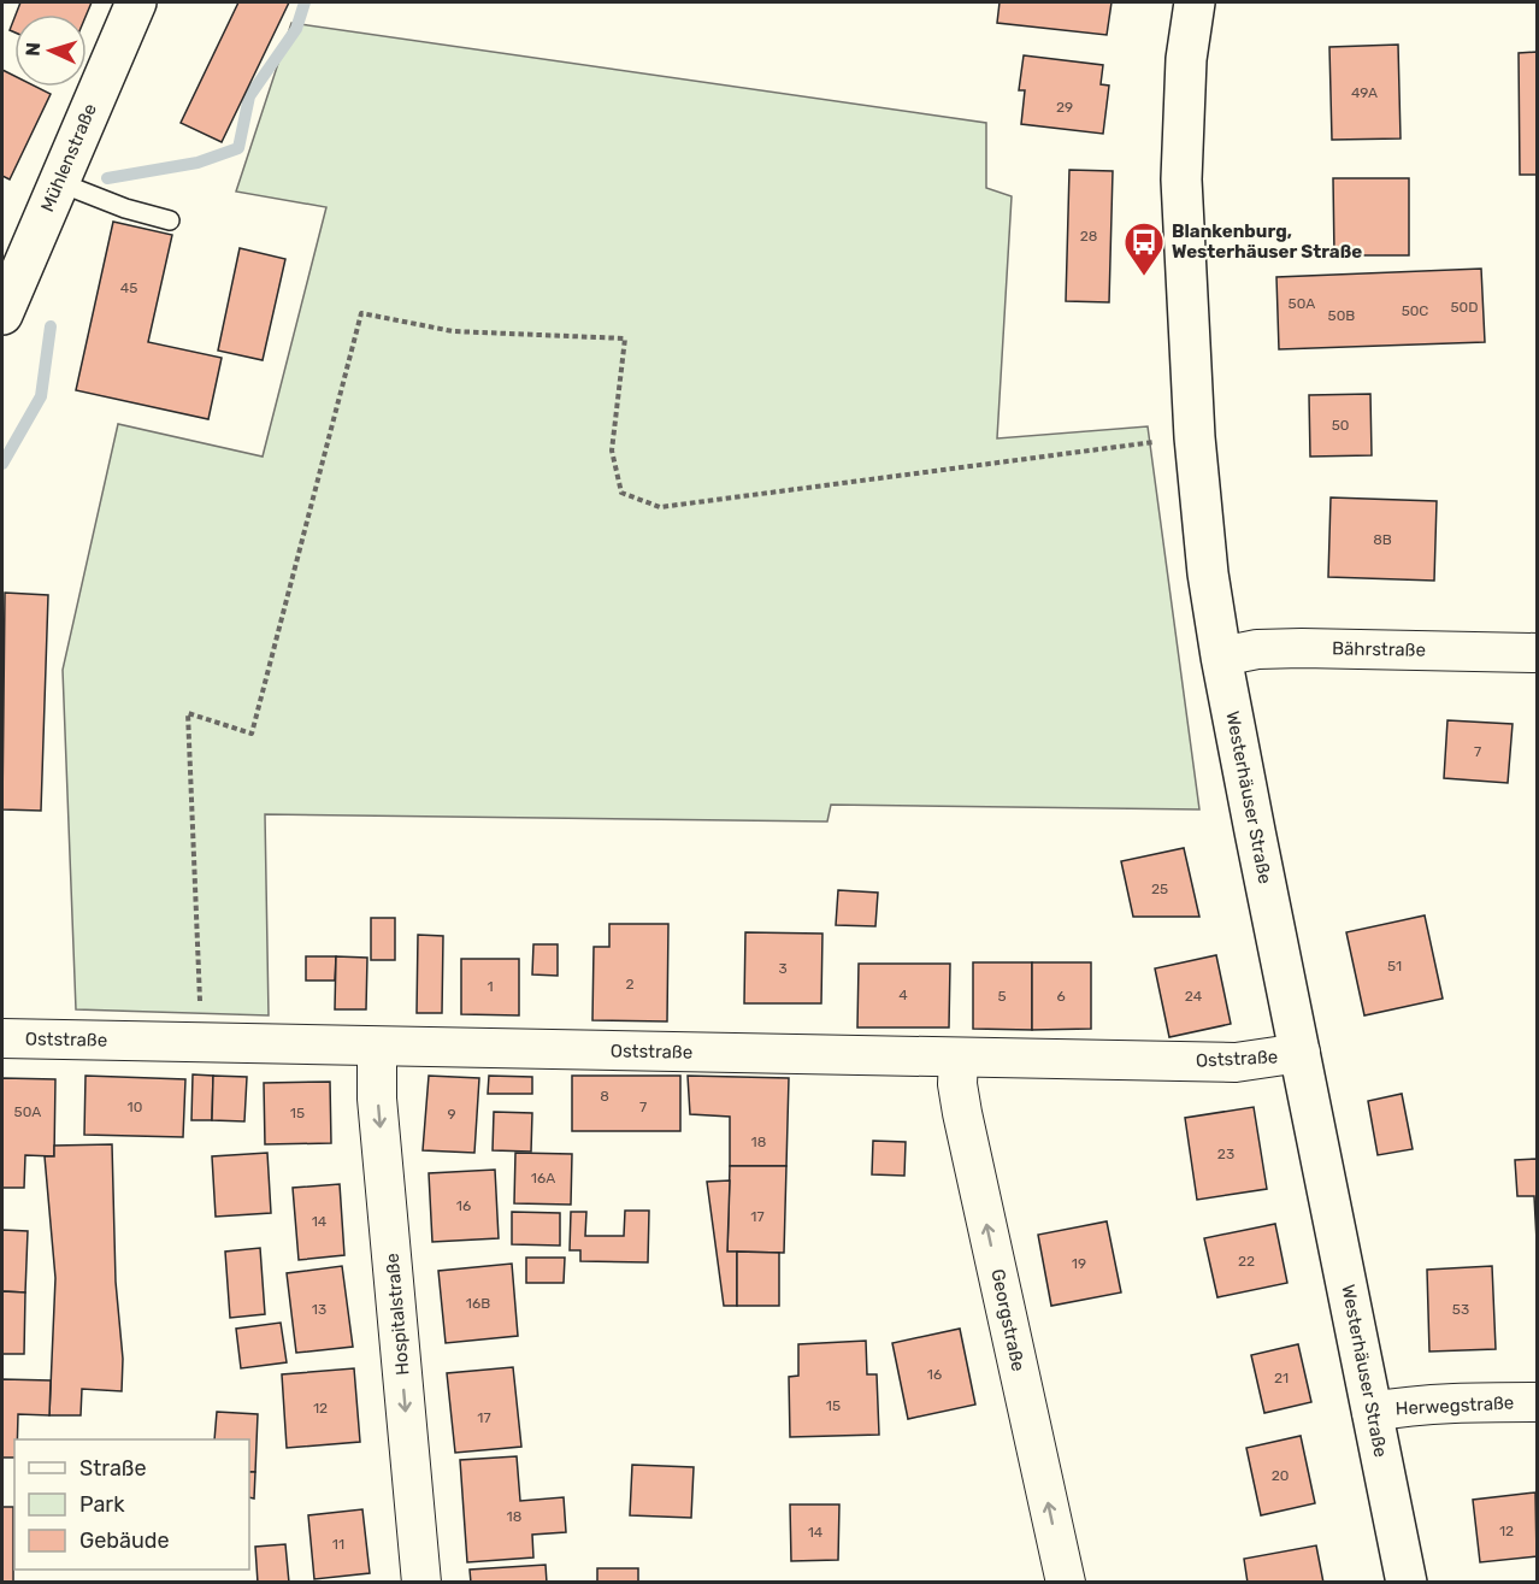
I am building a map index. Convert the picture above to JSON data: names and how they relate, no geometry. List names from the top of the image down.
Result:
{
  "streets": {
    "main road": ["Mühlenstraße", "Westerhäuser Straße"],
    "street": [
      "Bährstraße",
      "Oststraße",
      "Hospitalstraße",
      "Georgstraße",
      "Herwegstraße"
    ]
  },
  "crossings": [
    ["Bährstraße", "Westerhäuser Straße"],
    ["Westerhäuser Straße", "Oststraße"],
    ["Westerhäuser Straße", "Herwegstraße"],
    ["Oststraße", "Hospitalstraße"],
    ["Oststraße", "Georgstraße"]
  ],
  "one_way": ["Hospitalstraße", "Georgstraße"],
  "places": {
    "bus stop": ["Blankenburg, Westerhäuser Straße"]
  },
  "house_numbers": [
    "49A",
    "29",
    "28",
    "45",
    "50A",
    "50D",
    "50C",
    "50B",
    "50",
    "8B",
    "7",
    "25",
    "51",
    "3",
    "2",
    "1",
    "4",
    "5",
    "6",
    "24",
    "8",
    "10",
    "7",
    "50A",
    "15",
    "9",
    "18",
    "23",
    "16A",
    "16",
    "17",
    "14",
    "22",
    "19",
    "16B",
    "13",
    "53",
    "16",
    "21",
    "15",
    "12",
    "17",
    "20",
    "18",
    "12",
    "14",
    "11"
  ],
  "legend": ["Straße", "Park", "Gebäude"],
  "north": "left"
}
